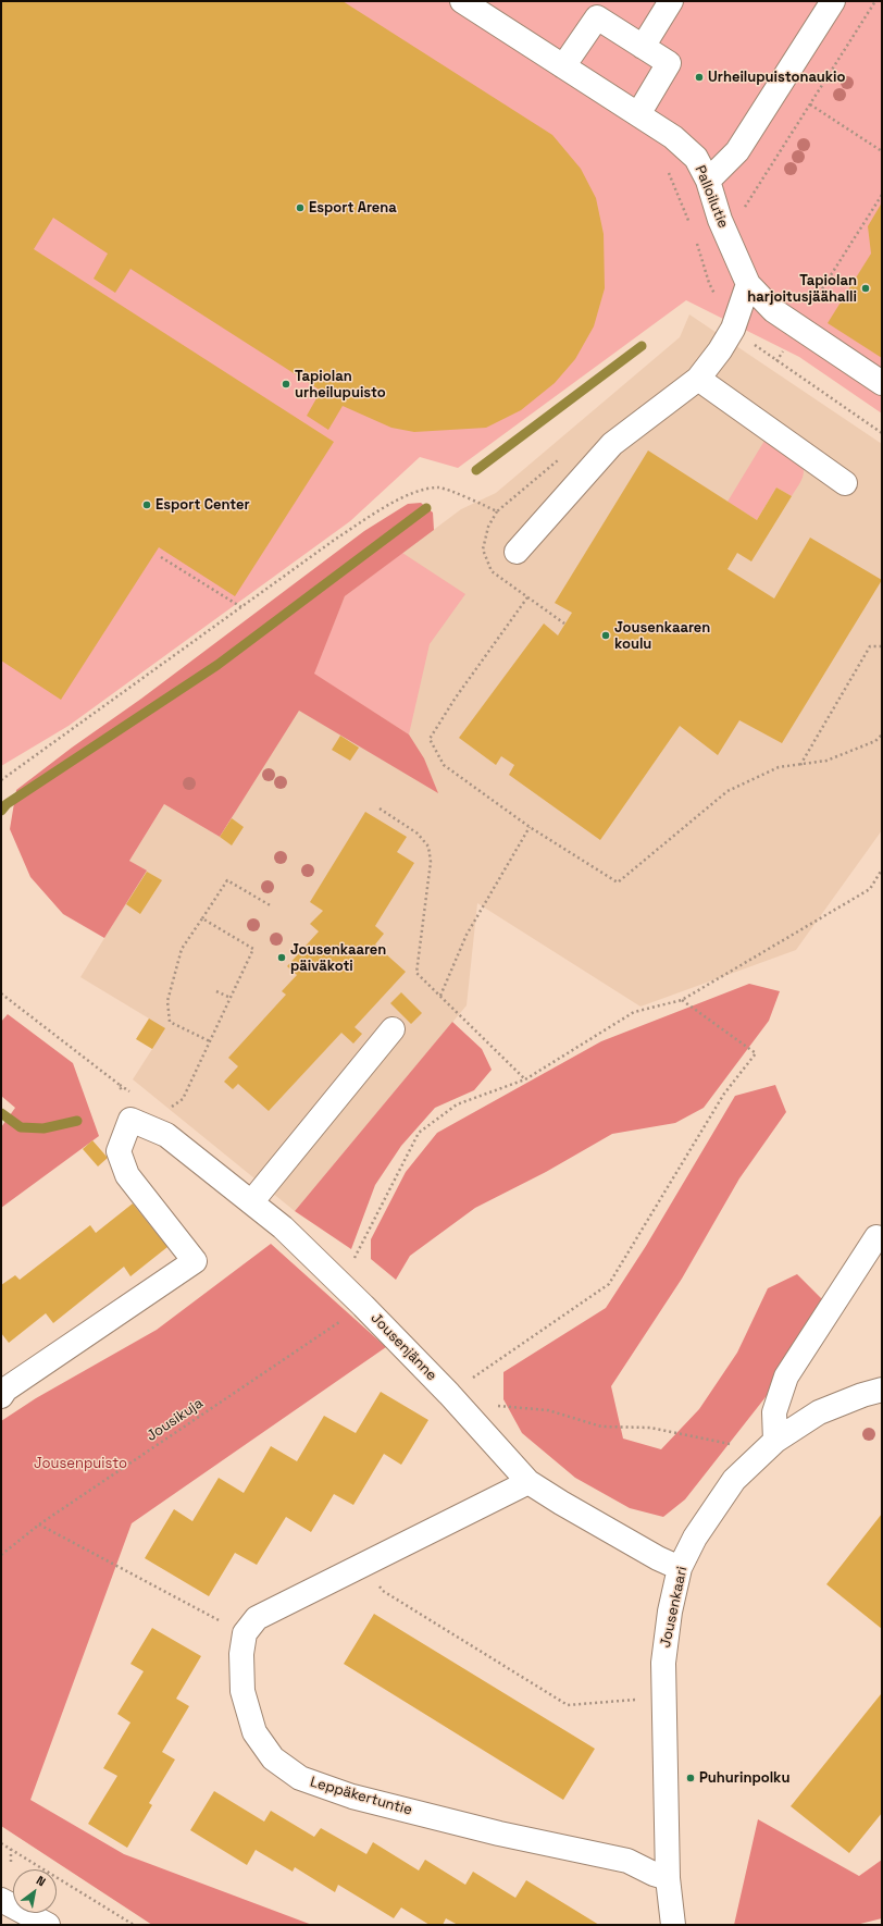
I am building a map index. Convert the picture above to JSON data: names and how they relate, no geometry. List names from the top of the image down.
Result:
{
  "streets": {
    "street": [
      "Palloilutie",
      "Jousenjänne",
      "Jousenkaari",
      "Leppäkertuntie"
    ],
    "path": ["Jousikuja"]
  },
  "crossings": [
    ["Jousenjänne", "Jousikuja"],
    ["Jousenjänne", "Jousenkaari"],
    ["Jousenkaari", "Leppäkertuntie"]
  ],
  "parks": ["Jousenpuisto"],
  "places": [
    "Urheilupuistonaukio",
    "Esport Arena",
    "Tapiolan harjoitusjäähalli",
    "Tapiolan urheilupuisto",
    "Esport Center",
    "Jousenkaaren koulu",
    "Jousenkaaren päiväkoti",
    "Puhurinpolku"
  ],
  "north": "top right"
}
